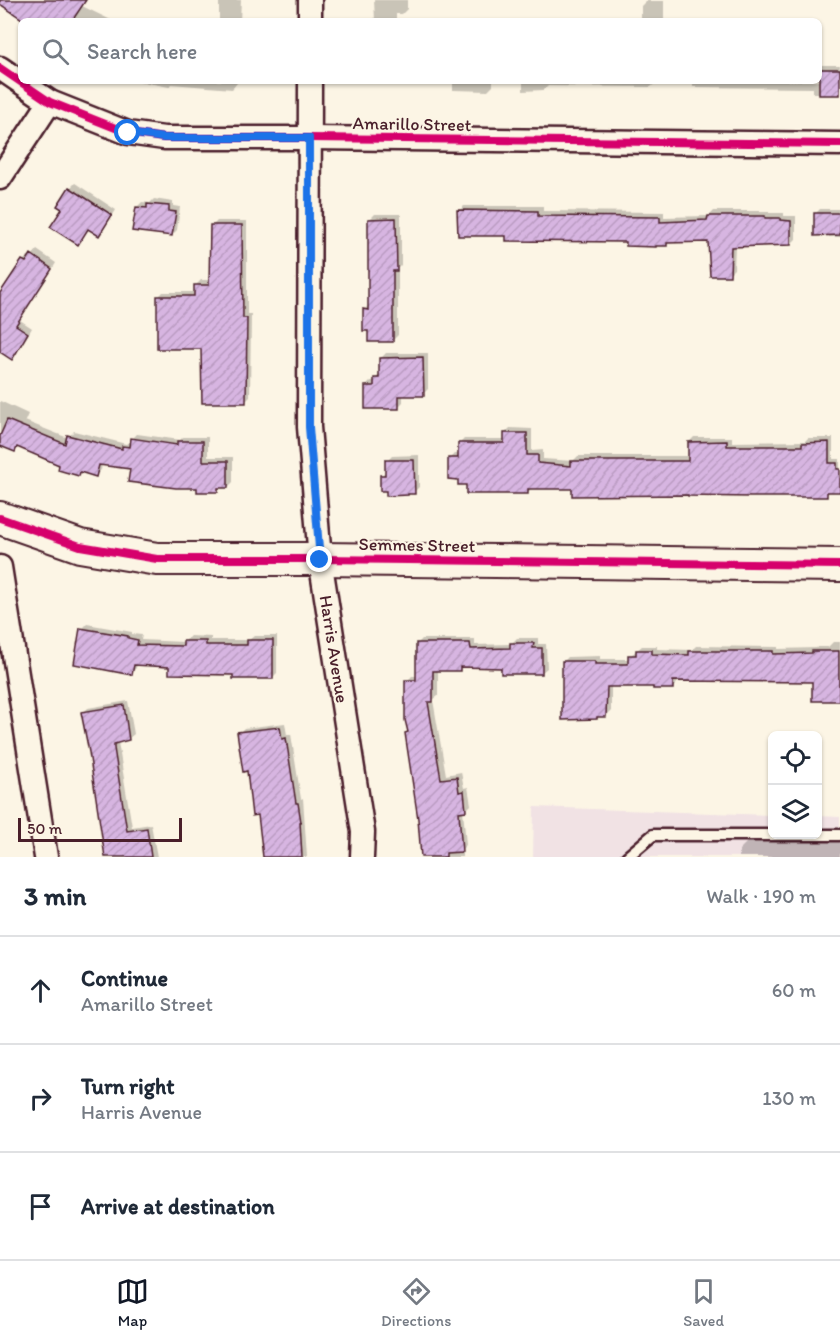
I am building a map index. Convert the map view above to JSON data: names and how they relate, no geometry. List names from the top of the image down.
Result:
{
  "streets": {
    "main road": ["Semmes Street"],
    "street": ["Amarillo Street", "Harris Avenue"]
  },
  "crossings": [
    ["Amarillo Street", "Harris Avenue"],
    ["Semmes Street", "Harris Avenue"]
  ],
  "scale_bar": "50 m",
  "page": {
    "search": "Search here",
    "scale": "50 m",
    "heading": ["3 min", "Walk · 190 m"],
    "list": [
      ["Continue", "Amarillo Street", "60 m"],
      ["Turn right", "Harris Avenue", "130 m"],
      "Arrive at destination"
    ],
    "nav": ["Map", "Directions", "Saved"]
  }
}
